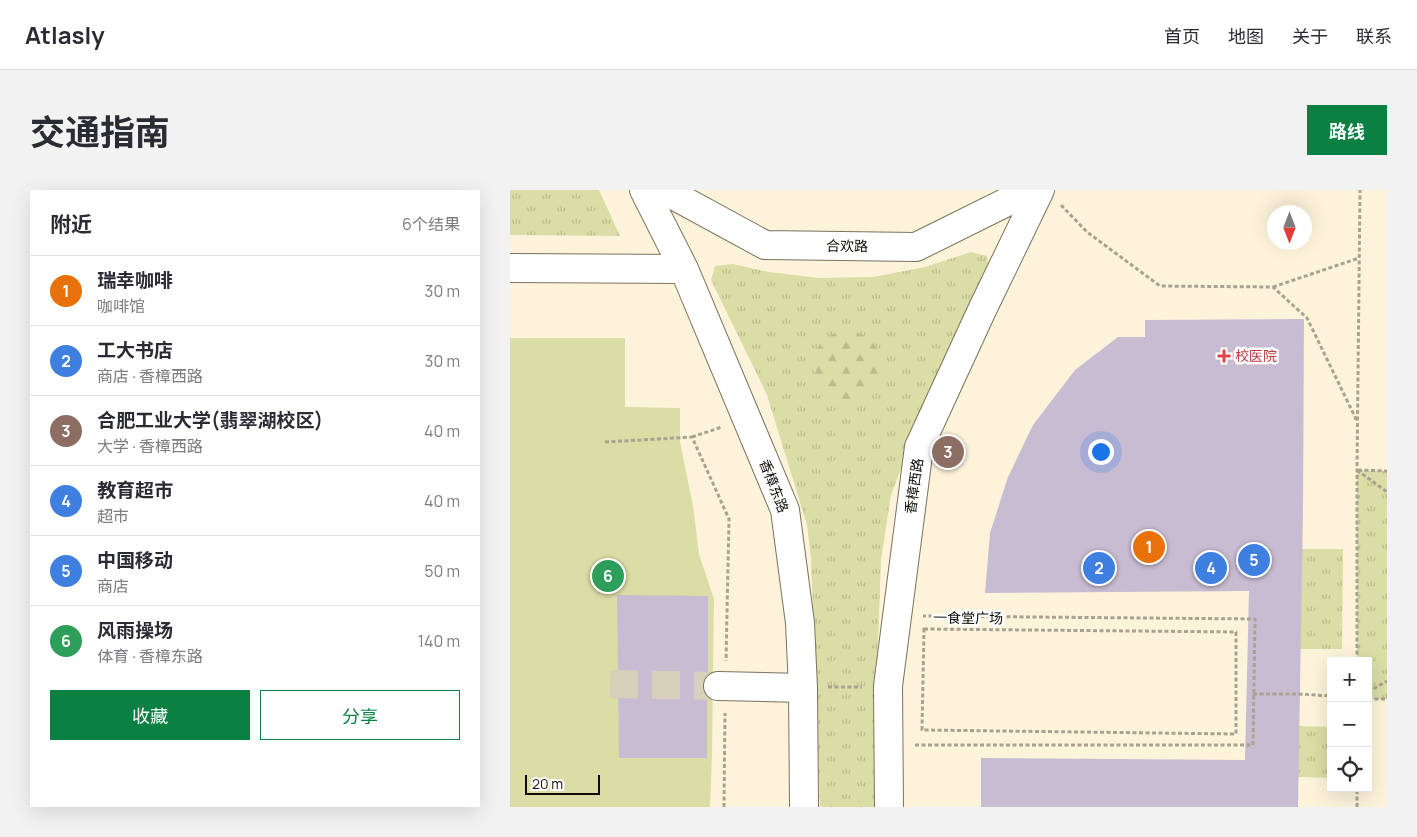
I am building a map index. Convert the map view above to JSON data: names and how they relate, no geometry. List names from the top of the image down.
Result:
{
  "streets": {
    "street": ["合欢路", "香樟东路", "香樟西路"],
    "path": ["一食堂广场"]
  },
  "places": {
    "health": ["校医院"]
  },
  "scale_bar": "20 m",
  "north": "bottom",
  "page": {
    "header": "Atlasly",
    "nav": [
      "首页",
      "地图",
      "关于",
      "联系"
    ],
    "title": "交通指南",
    "buttons": [
      "路线",
      ["收藏", "分享"]
    ],
    "heading": ["附近", "6个结果"],
    "list": [
      {
        "mark": "1",
        "name": "瑞幸咖啡",
        "note": "咖啡馆",
        "value": "30 m"
      },
      {
        "mark": "2",
        "name": "工大书店",
        "note": "商店 · 香樟西路",
        "value": "30 m"
      },
      {
        "mark": "3",
        "name": "合肥工业大学(翡翠湖校区)",
        "note": "大学 · 香樟西路",
        "value": "40 m"
      },
      {
        "mark": "4",
        "name": "教育超市",
        "note": "超市",
        "value": "40 m"
      },
      {
        "mark": "5",
        "name": "中国移动",
        "note": "商店",
        "value": "50 m"
      },
      {
        "mark": "6",
        "name": "风雨操场",
        "note": "体育 · 香樟东路",
        "value": "140 m"
      }
    ],
    "pins": [
      "3",
      "1",
      "5",
      "2",
      "4",
      "6"
    ],
    "map_buttons": ["+", "−"],
    "scale": "20 m"
  }
}
